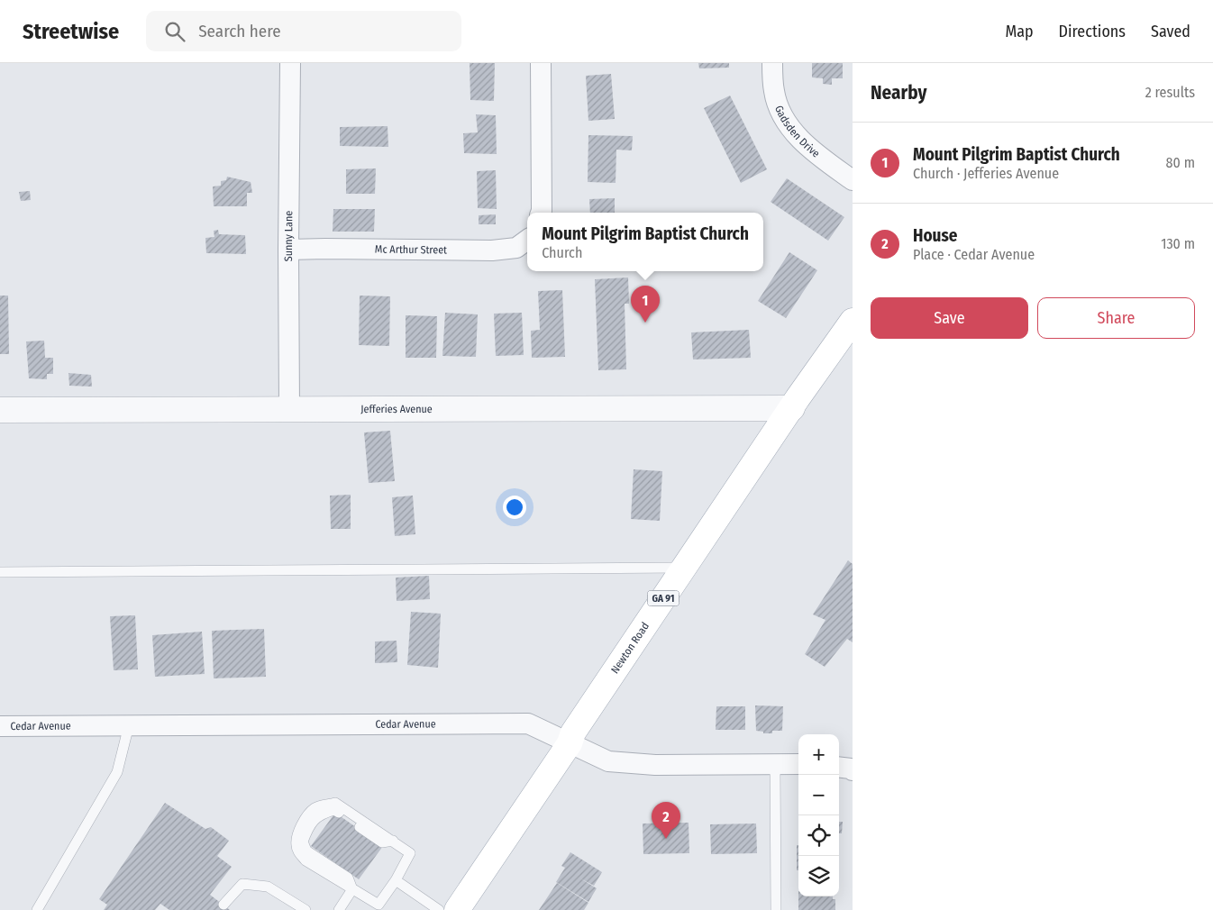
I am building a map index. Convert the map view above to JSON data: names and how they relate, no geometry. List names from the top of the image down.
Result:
{
  "streets": {
    "main road": ["GA 91", "Newton Road"],
    "street": [
      "Gadsden Drive",
      "Sunny Lane",
      "Mc Arthur Street",
      "Jefferies Avenue",
      "Cedar Avenue"
    ]
  },
  "crossings": [
    ["Sunny Lane", "Mc Arthur Street"],
    ["Sunny Lane", "Jefferies Avenue"],
    ["Jefferies Avenue", "Newton Road"],
    ["Newton Road", "Cedar Avenue"]
  ],
  "page": {
    "header": "Streetwise",
    "search": "Search here",
    "nav": ["Map", "Directions", "Saved"],
    "heading": ["Nearby", "2 results"],
    "list": [
      {
        "mark": "1",
        "name": "Mount Pilgrim Baptist Church",
        "note": "Church · Jefferies Avenue",
        "value": "80 m"
      },
      {
        "mark": "2",
        "name": "House",
        "note": "Place · Cedar Avenue",
        "value": "130 m"
      }
    ],
    "popup": ["Mount Pilgrim Baptist Church", "Church"],
    "buttons": ["Save", "Share"],
    "pins": ["1", "2"],
    "map_buttons": ["+", "−"]
  }
}
